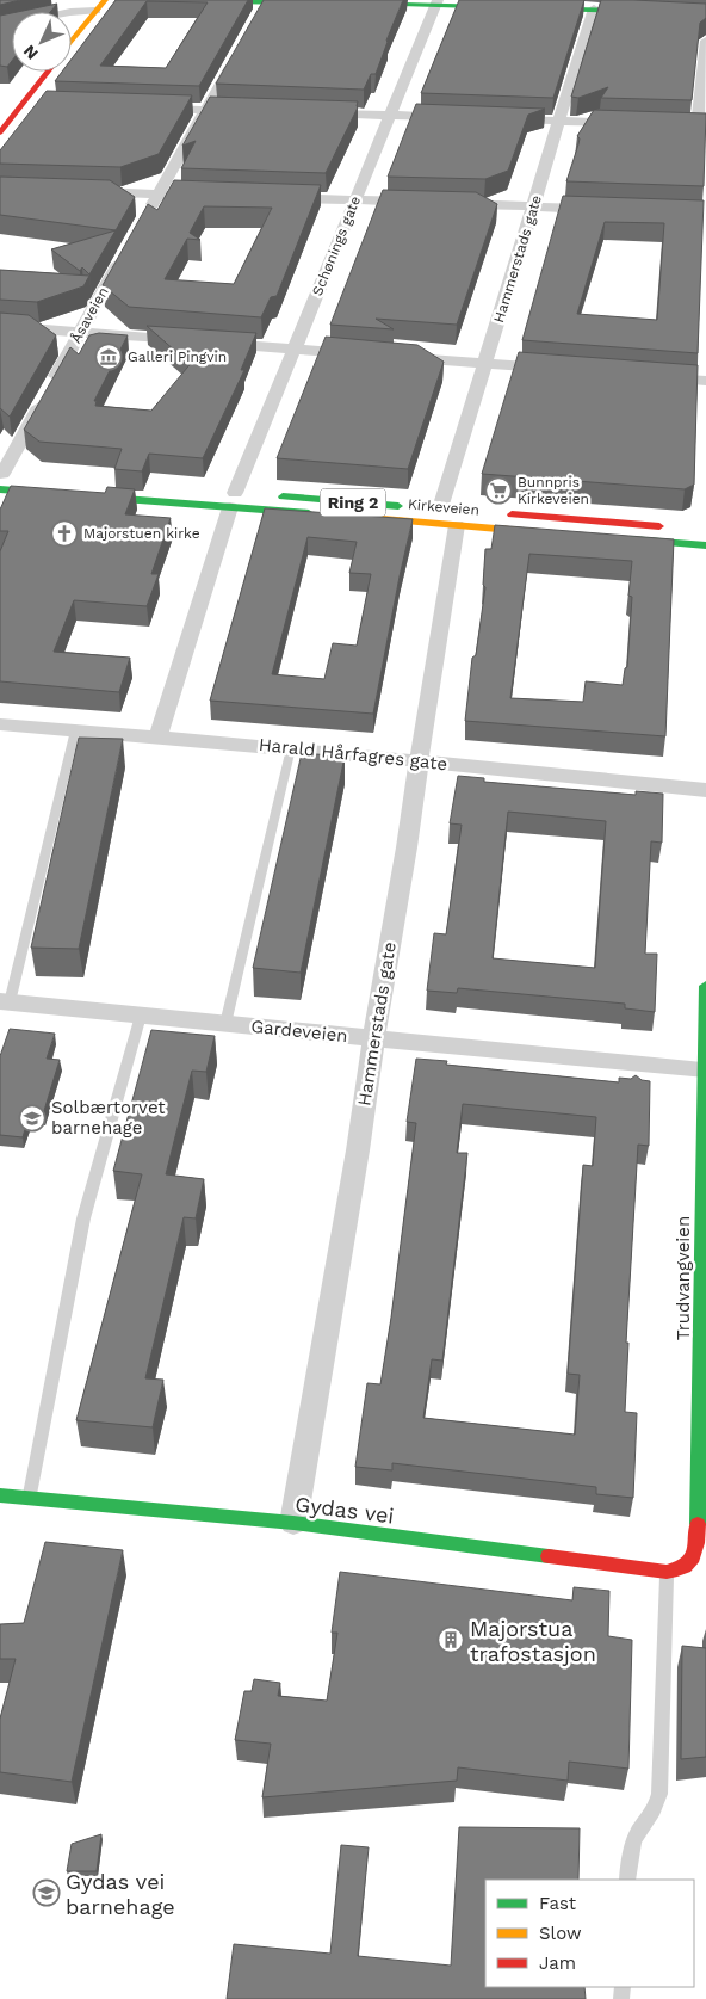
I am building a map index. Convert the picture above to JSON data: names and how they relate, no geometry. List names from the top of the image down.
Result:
{
  "streets": {
    "street": [
      "Schønings gate",
      "Hammerstads gate",
      "Åsaveien",
      "Ring 2",
      "Kirkeveien",
      "Harald Hårfagres gate",
      "Gardeveien",
      "Trudvangveien",
      "Gydas vei"
    ]
  },
  "crossings": [
    ["Schønings gate", "Ring 2"],
    ["Schønings gate", "Harald Hårfagres gate"],
    ["Hammerstads gate", "Kirkeveien"],
    ["Hammerstads gate", "Harald Hårfagres gate"],
    ["Hammerstads gate", "Gardeveien"],
    ["Hammerstads gate", "Gydas vei"],
    ["Åsaveien", "Ring 2"],
    ["Gardeveien", "Trudvangveien"],
    ["Trudvangveien", "Gydas vei"]
  ],
  "places": {
    "museum": ["Galleri Pingvin"],
    "supermarket": ["Bunnpris Kirkeveien"],
    "church": ["Majorstuen kirke"],
    "school or university": ["Solbærtorvet barnehage", "Gydas vei barnehage"],
    "building": ["Majorstua trafostasjon"]
  },
  "legend": ["Fast", "Slow", "Jam"],
  "north": "bottom left"
}
